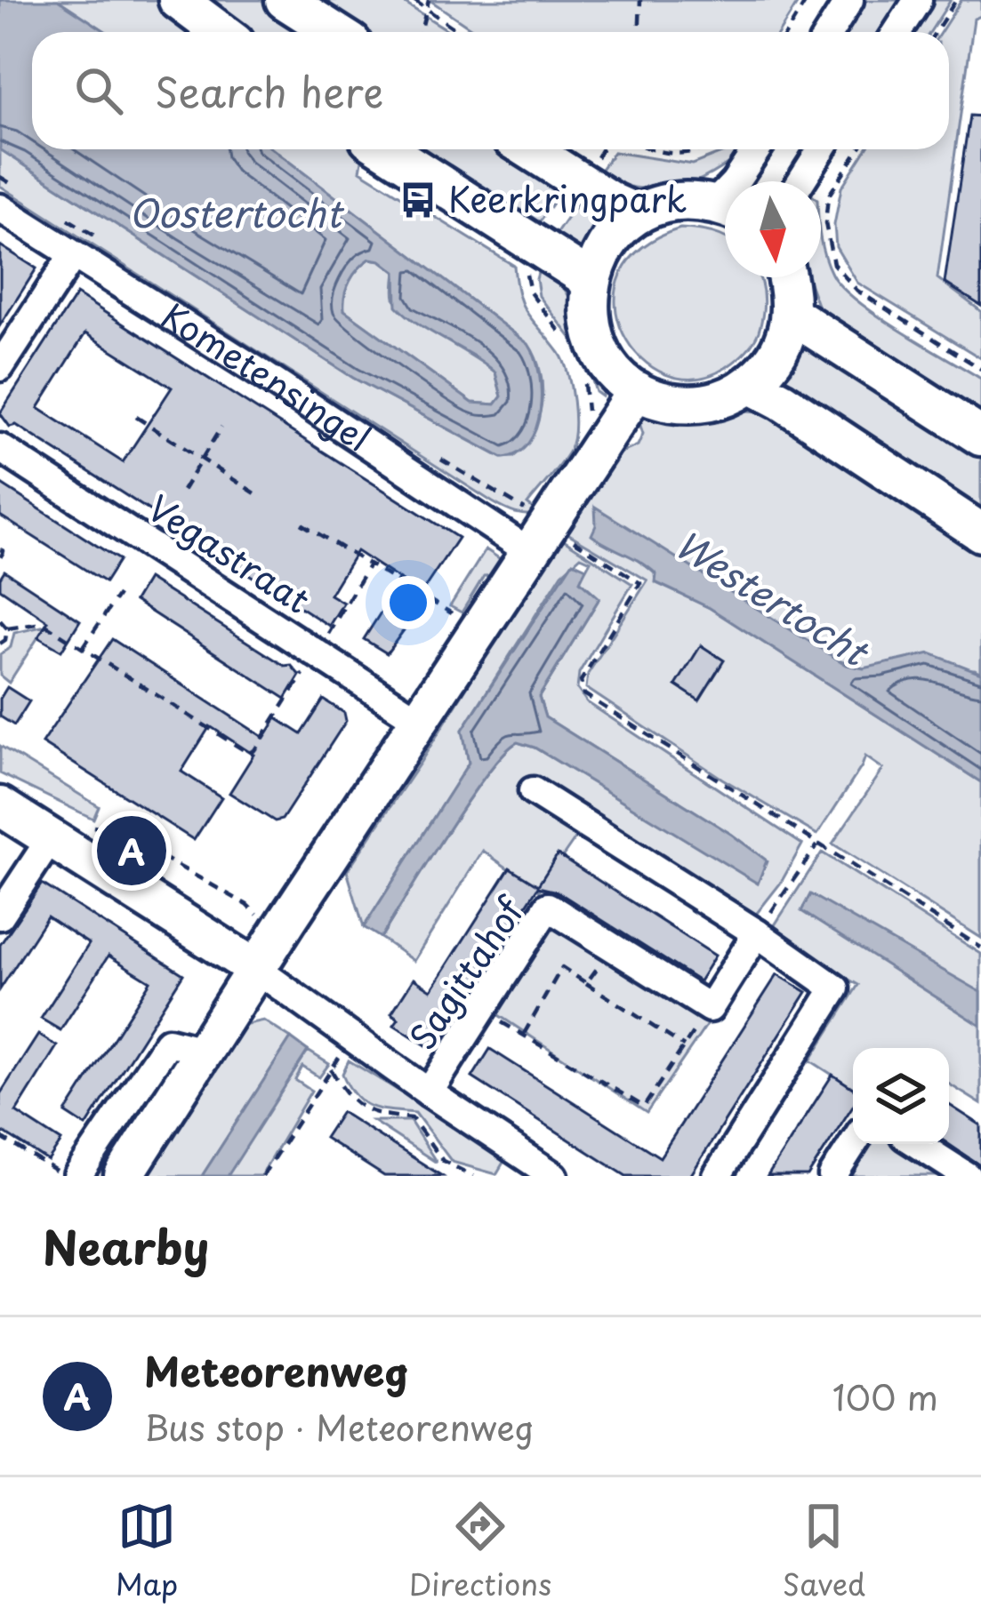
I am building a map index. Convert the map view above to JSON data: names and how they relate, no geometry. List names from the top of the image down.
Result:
{
  "streets": {
    "street": ["Kometensingel", "Vegastraat", "Sagittahof"]
  },
  "water": ["Oostertocht", "Westertocht"],
  "places": {
    "bus stop": ["Keerkringpark"]
  },
  "north": "bottom",
  "page": {
    "search": "Search here",
    "pins": "A",
    "heading": "Nearby",
    "list": [
      {
        "mark": "A",
        "name": "Meteorenweg",
        "note": "Bus stop · Meteorenweg",
        "value": "100 m"
      }
    ],
    "nav": ["Map", "Directions", "Saved"]
  }
}
